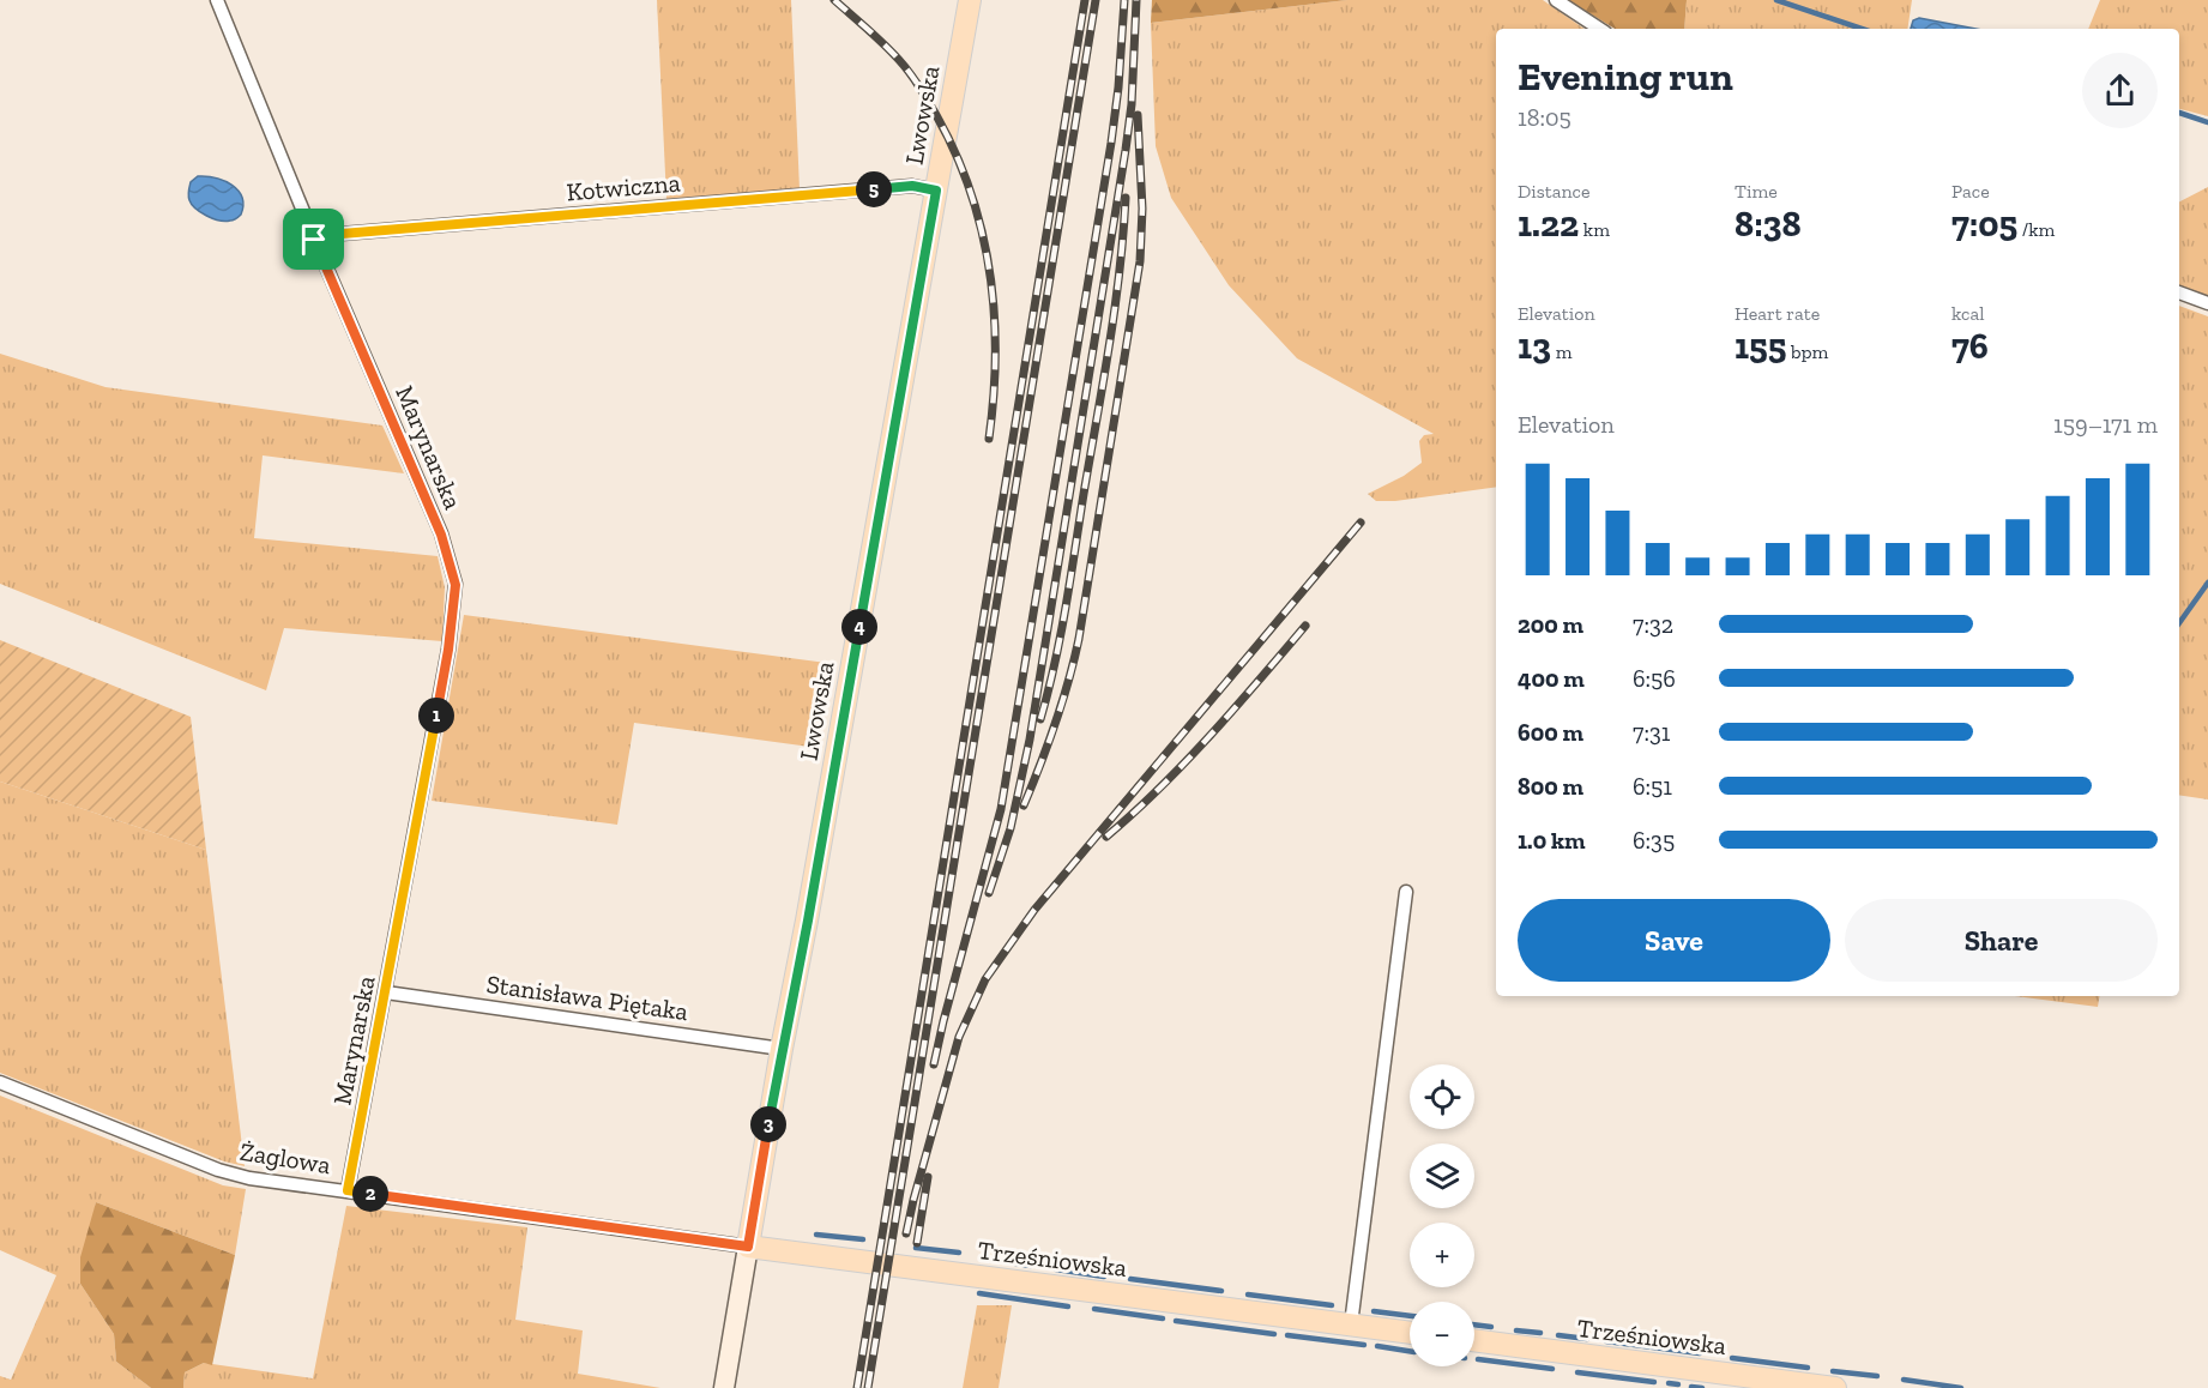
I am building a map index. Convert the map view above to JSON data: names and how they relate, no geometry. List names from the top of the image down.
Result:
{
  "streets": {
    "main road": ["Lwowska", "Trześniowska"],
    "street": [
      "Kotwiczna",
      "Marynarska",
      "Stanisława Piętaka",
      "Żaglowa"
    ]
  },
  "crossings": [
    ["Lwowska", "Kotwiczna"],
    ["Lwowska", "Stanisława Piętaka"],
    ["Lwowska", "Żaglowa"],
    ["Lwowska", "Trześniowska"],
    ["Kotwiczna", "Marynarska"],
    ["Marynarska", "Stanisława Piętaka"],
    ["Marynarska", "Żaglowa"],
    ["Żaglowa", "Trześniowska"]
  ],
  "page": {
    "heading": ["Evening run", "18:05"],
    "stats": [
      ["Distance", "1.22 km"],
      ["Time", "8:38"],
      ["Pace", "7:05 /km"],
      ["Elevation", "13 m"],
      ["Heart rate", "155 bpm"],
      ["kcal", "76"]
    ],
    "pins": [
      "5",
      "4",
      "1",
      "3",
      "2"
    ],
    "chart": ["Elevation", "159–171 m"],
    "list": [
      {
        "name": "200 m",
        "note": "7:32"
      },
      {
        "name": "400 m",
        "note": "6:56"
      },
      {
        "name": "600 m",
        "note": "7:31"
      },
      {
        "name": "800 m",
        "note": "6:51"
      },
      {
        "name": "1.0 km",
        "note": "6:35"
      }
    ],
    "buttons": ["Save", "Share"],
    "map_buttons": ["+", "−"]
  }
}
